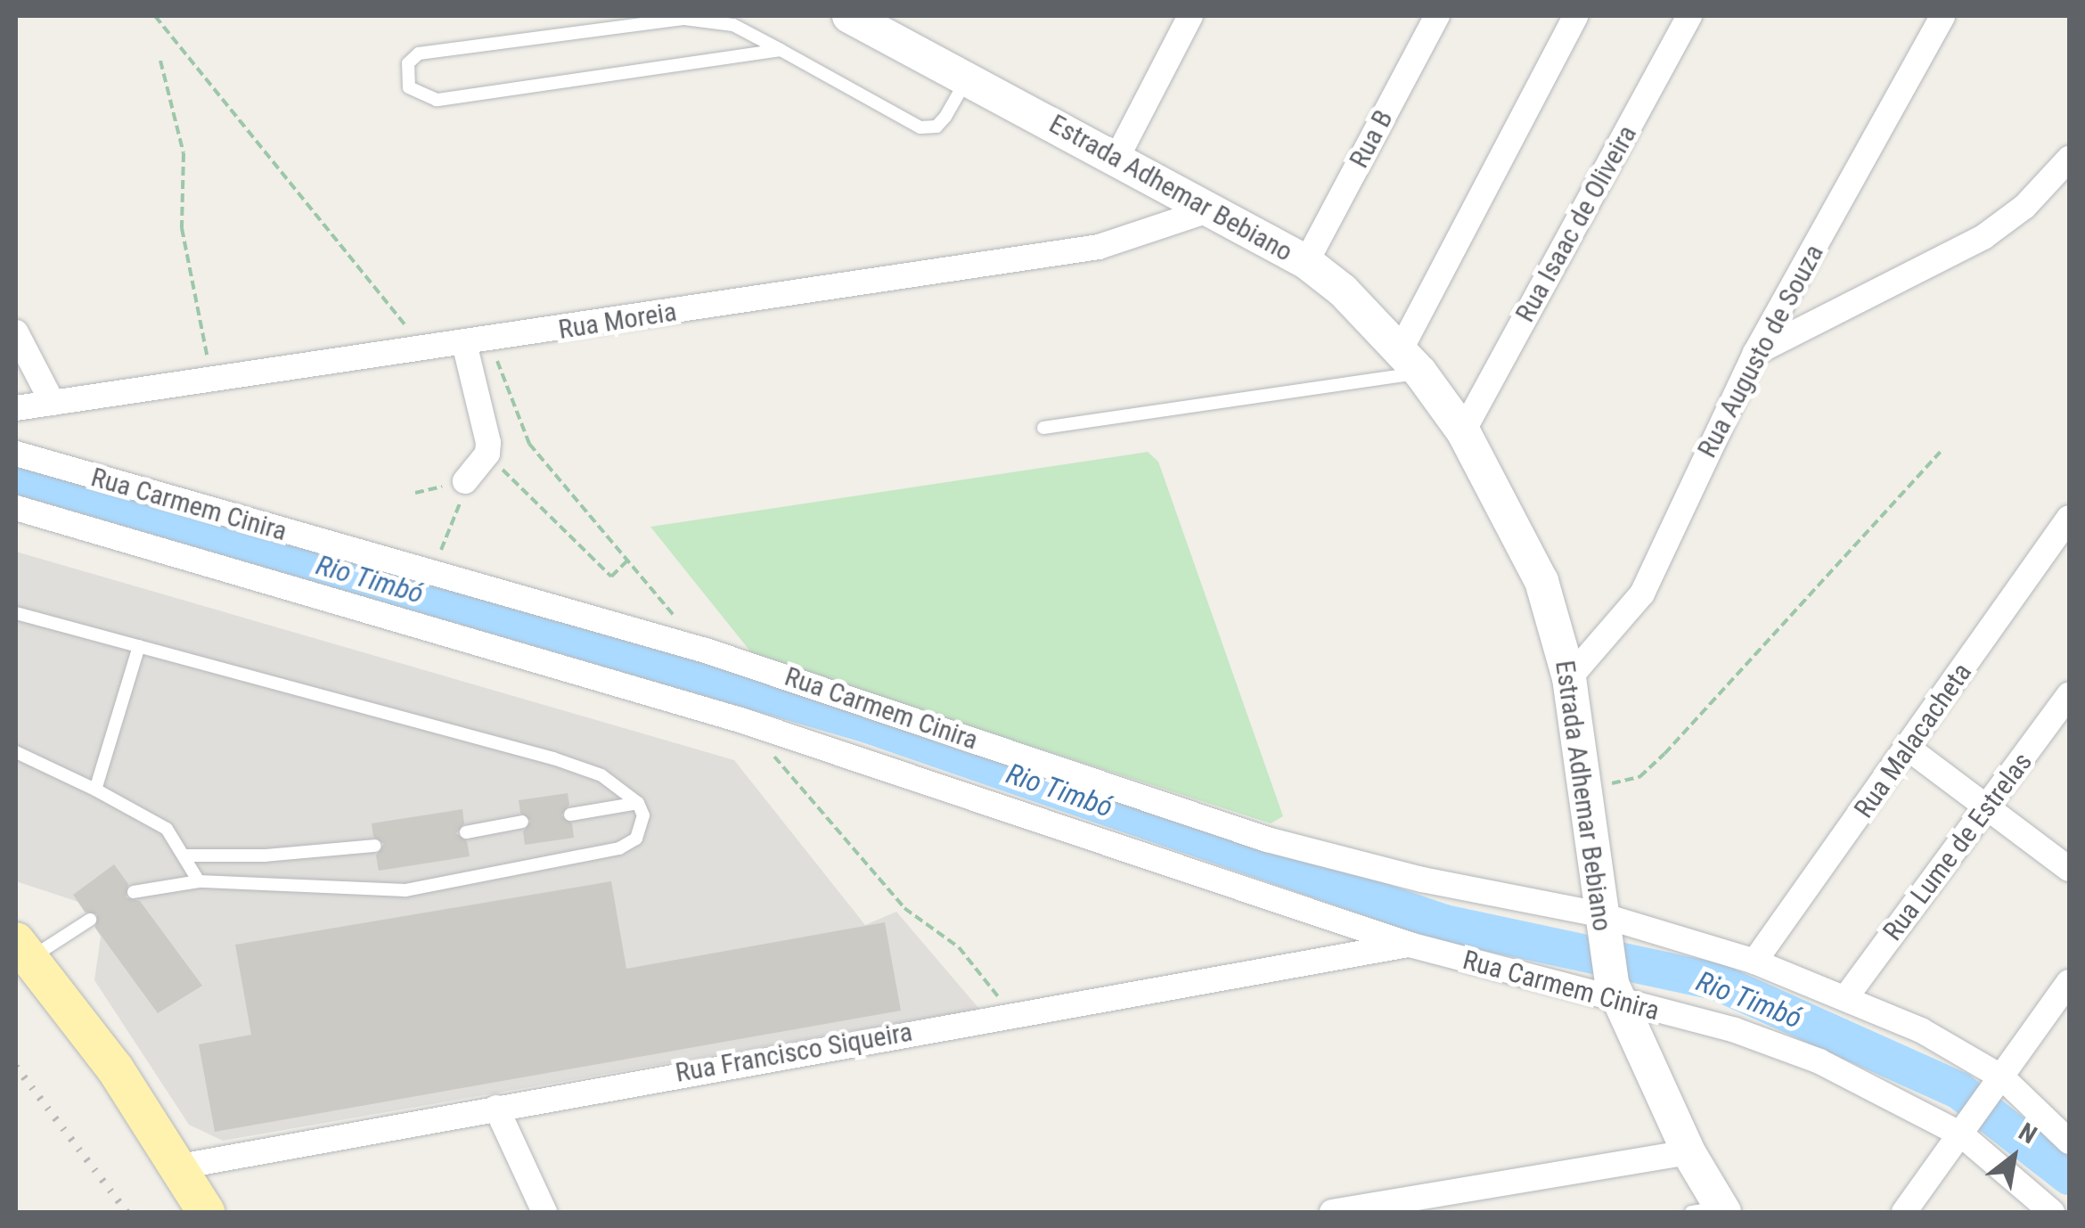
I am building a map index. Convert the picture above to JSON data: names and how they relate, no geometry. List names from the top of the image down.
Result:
{
  "streets": {
    "main road": ["Estrada Adhemar Bebiano"],
    "street": [
      "Rua B",
      "Rua Isaac de Oliveira",
      "Rua Moreia",
      "Rua Augusto de Souza",
      "Rua Carmem Cinira",
      "Rua Malacacheta",
      "Rua Lume de Estrelas",
      "Rua Francisco Siqueira"
    ]
  },
  "crossings": [
    ["Rua B", "Estrada Adhemar Bebiano"],
    ["Estrada Adhemar Bebiano", "Rua Isaac de Oliveira"],
    ["Estrada Adhemar Bebiano", "Rua Moreia"],
    ["Estrada Adhemar Bebiano", "Rua Augusto de Souza"],
    ["Estrada Adhemar Bebiano", "Rua Carmem Cinira"],
    ["Rua Carmem Cinira", "Rua Malacacheta"],
    ["Rua Carmem Cinira", "Rua Lume de Estrelas"],
    ["Rua Carmem Cinira", "Rua Francisco Siqueira"]
  ],
  "water": ["Rio Timbó"],
  "north": "top right"
}
